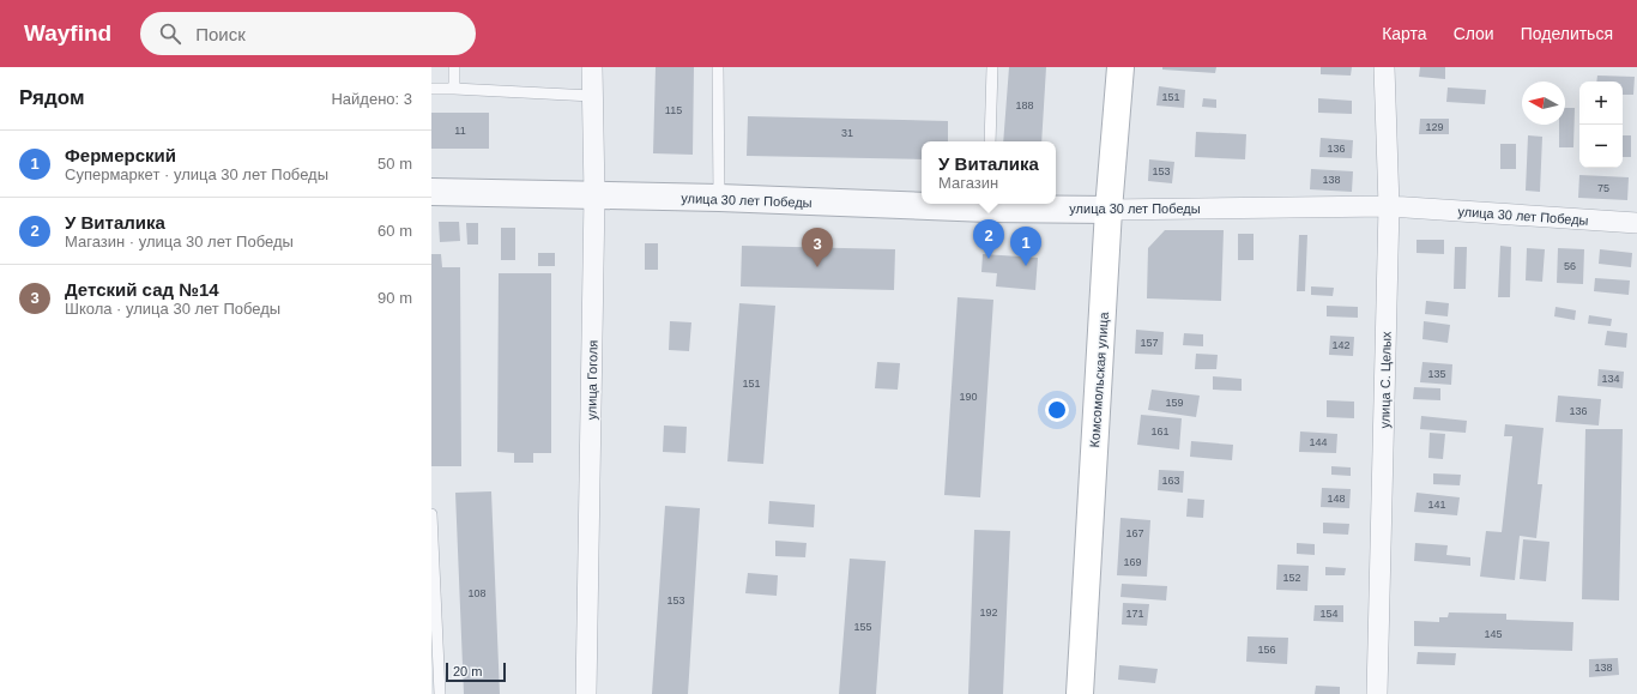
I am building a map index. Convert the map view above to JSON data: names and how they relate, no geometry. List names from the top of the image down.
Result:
{
  "streets": {
    "main road": ["Комсомольская улица"],
    "street": ["улица 30 лет Победы", "улица Гоголя", "улица С. Целых"]
  },
  "crossings": [
    ["улица 30 лет Победы", "улица Гоголя"],
    ["улица 30 лет Победы", "Комсомольская улица"],
    ["улица 30 лет Победы", "улица С. Целых"]
  ],
  "house_numbers": [
    "151",
    "188",
    "115",
    "129",
    "11",
    "31",
    "136",
    "153",
    "138",
    "75",
    "56",
    "157",
    "142",
    "135",
    "134",
    "151",
    "190",
    "159",
    "136",
    "161",
    "144",
    "163",
    "148",
    "141",
    "167",
    "169",
    "152",
    "108",
    "153",
    "192",
    "171",
    "154",
    "155",
    "145",
    "156",
    "138"
  ],
  "scale_bar": "20 m",
  "north": "left",
  "page": {
    "header": "Wayfind",
    "search": "Поиск",
    "nav": ["Карта", "Слои", "Поделиться"],
    "heading": ["Рядом", "Найдено: 3"],
    "map_buttons": ["+", "−"],
    "list": [
      {
        "mark": "1",
        "name": "Фермерский",
        "note": "Супермаркет · улица 30 лет Победы",
        "value": "50 m"
      },
      {
        "mark": "2",
        "name": "У Виталика",
        "note": "Магазин · улица 30 лет Победы",
        "value": "60 m"
      },
      {
        "mark": "3",
        "name": "Детский сад №14",
        "note": "Школа · улица 30 лет Победы",
        "value": "90 m"
      }
    ],
    "popup": ["У Виталика", "Магазин"],
    "pins": ["2", "1", "3"],
    "scale": "20 m"
  }
}
